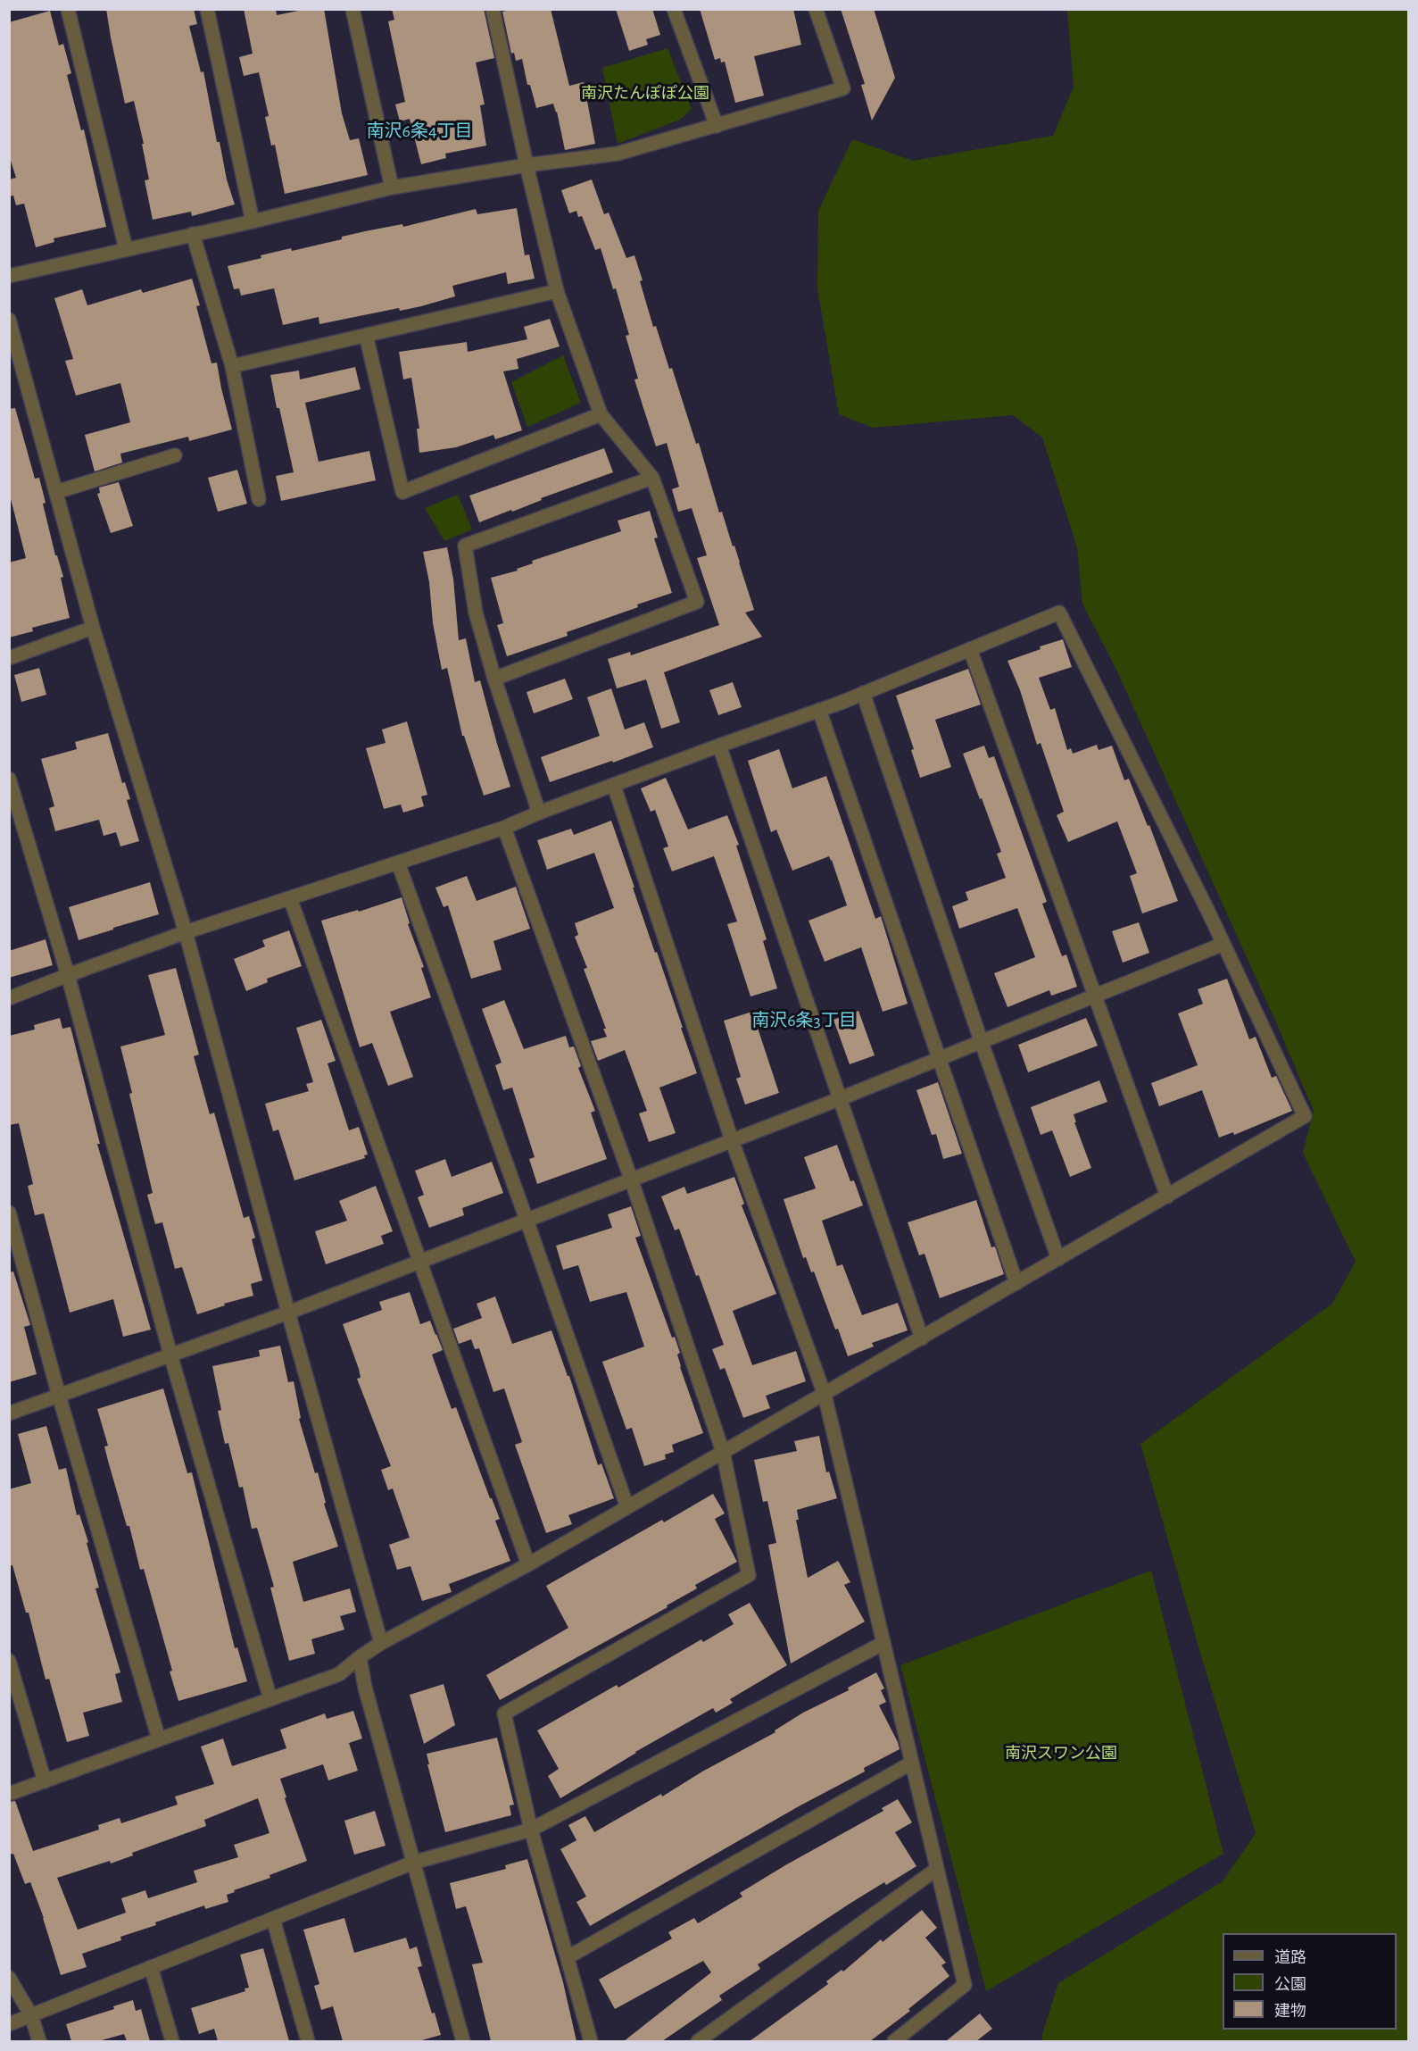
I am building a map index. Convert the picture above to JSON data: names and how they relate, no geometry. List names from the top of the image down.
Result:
{
  "districts": ["南沢6条4丁目", "南沢6条3丁目"],
  "parks": ["南沢たんぽぽ公園", "南沢スワン公園"],
  "legend": ["道路", "公園", "建物"]
}
